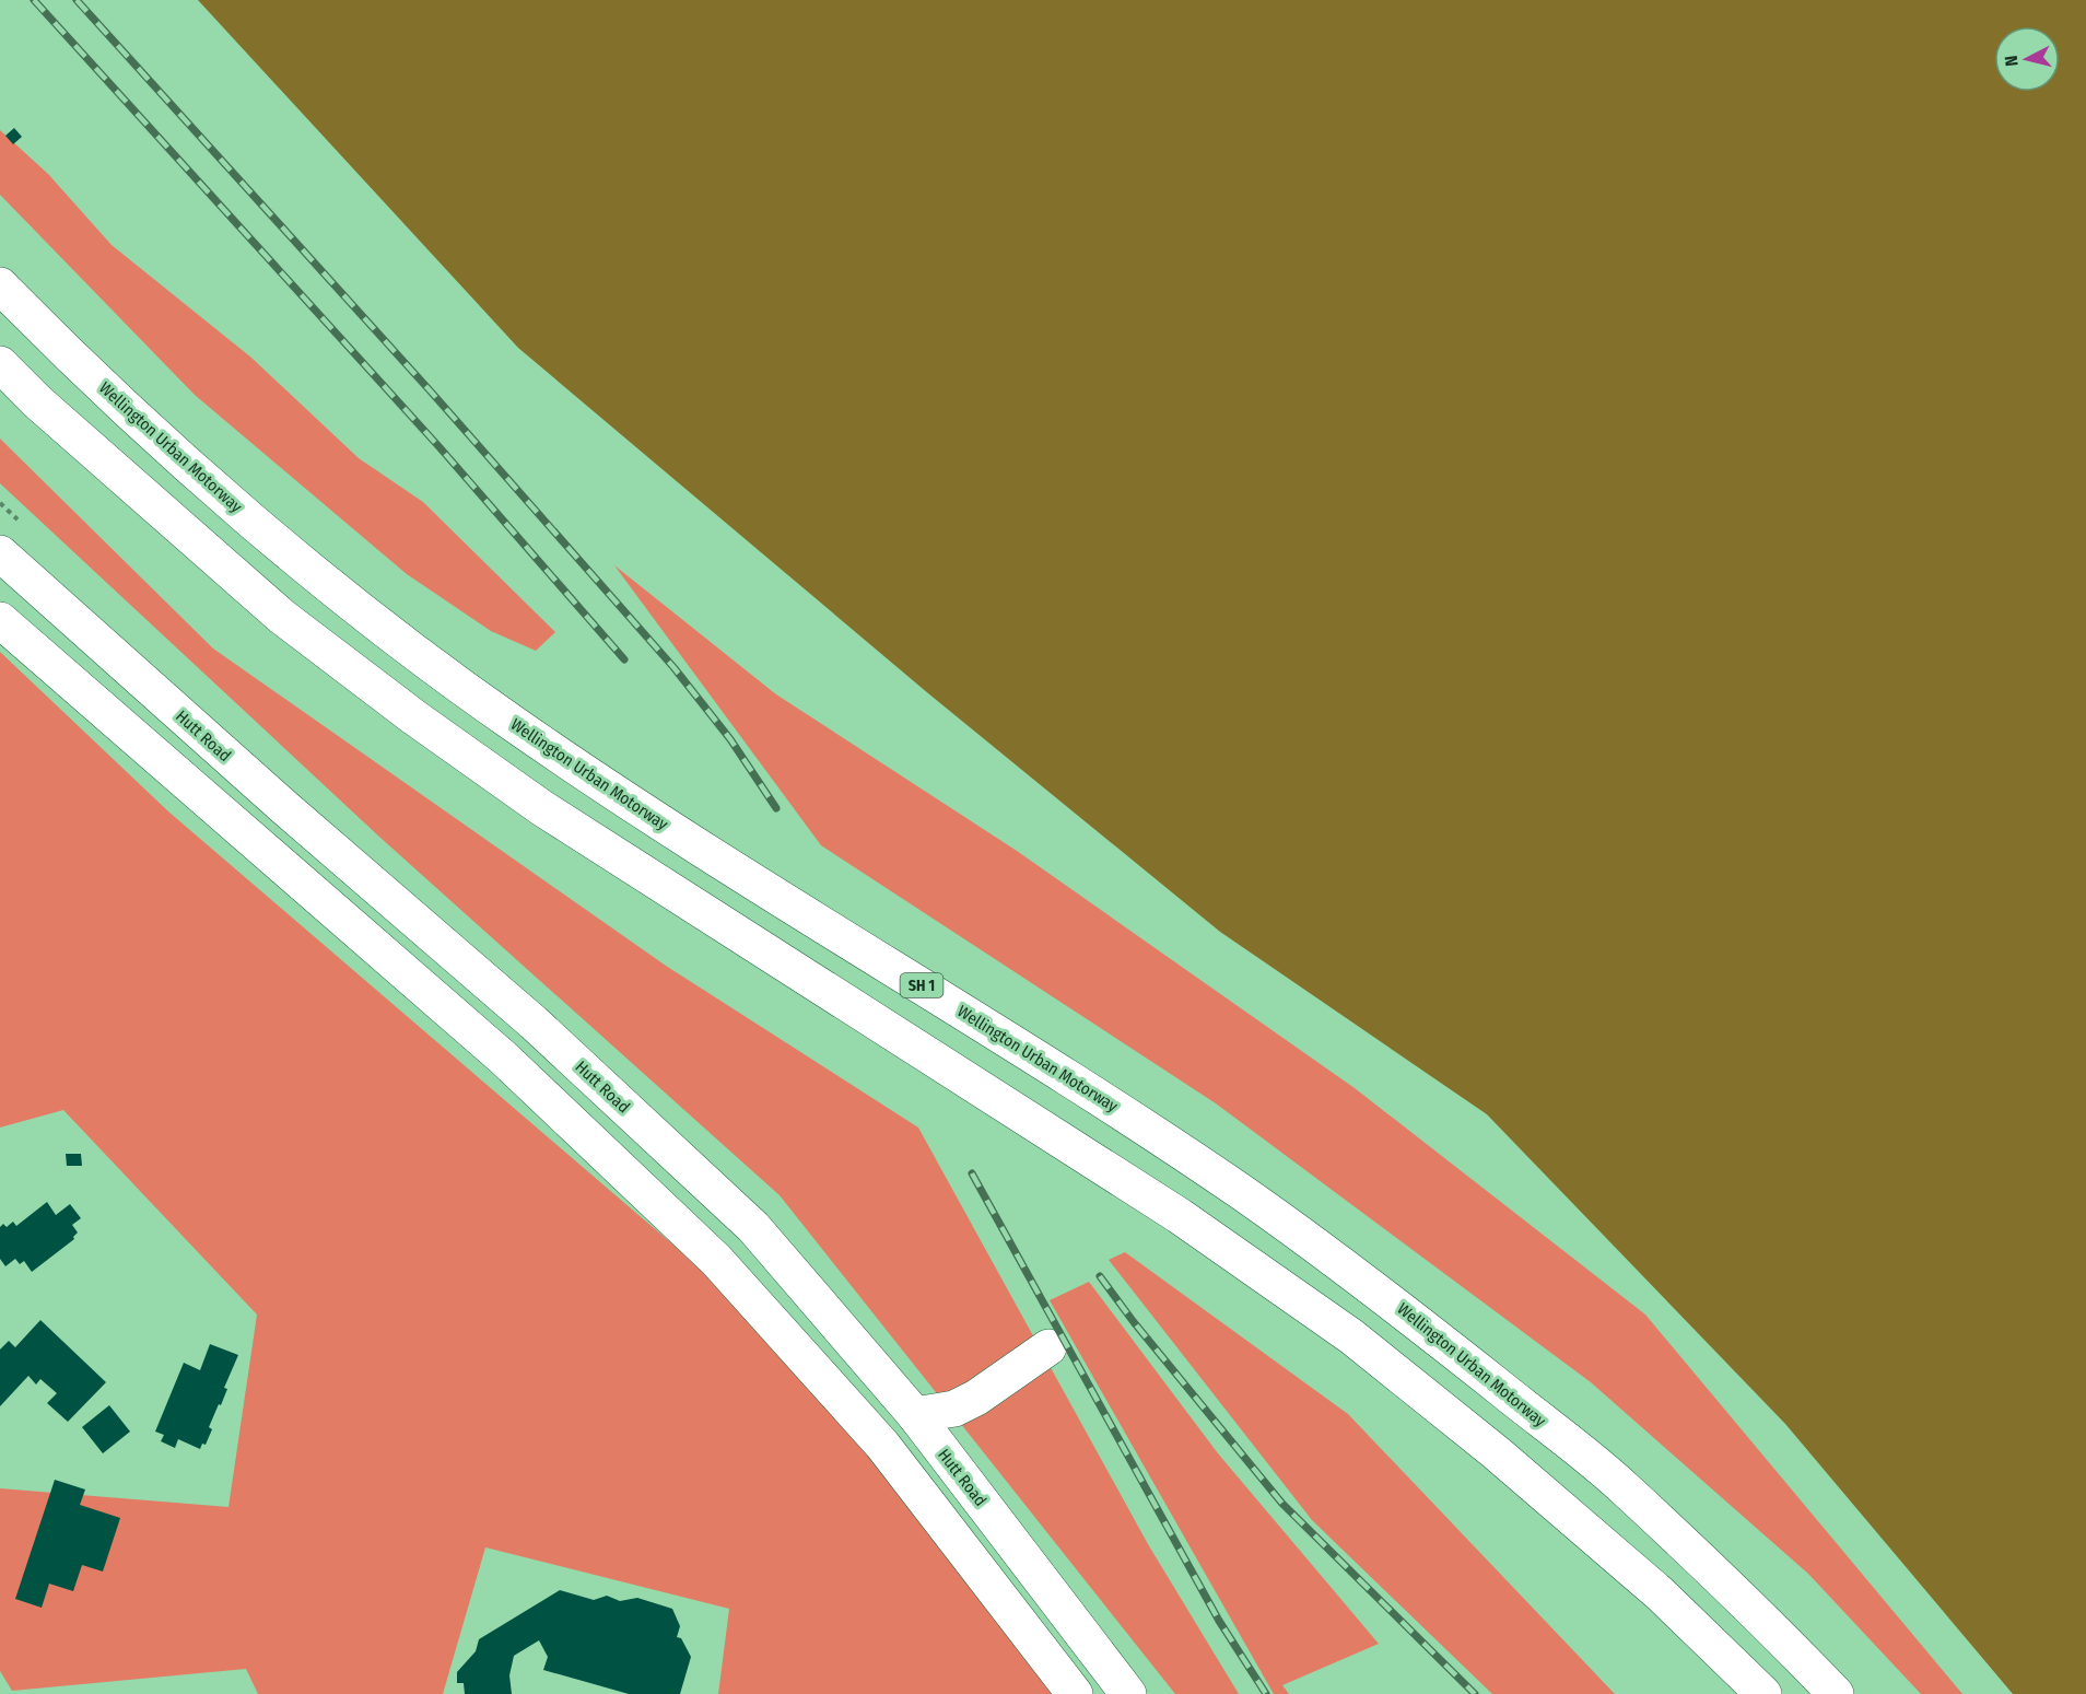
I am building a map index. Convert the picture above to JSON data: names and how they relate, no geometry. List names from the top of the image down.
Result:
{
  "streets": {
    "main road": ["Wellington Urban Motorway", "Hutt Road", "SH 1"]
  },
  "north": "left"
}
